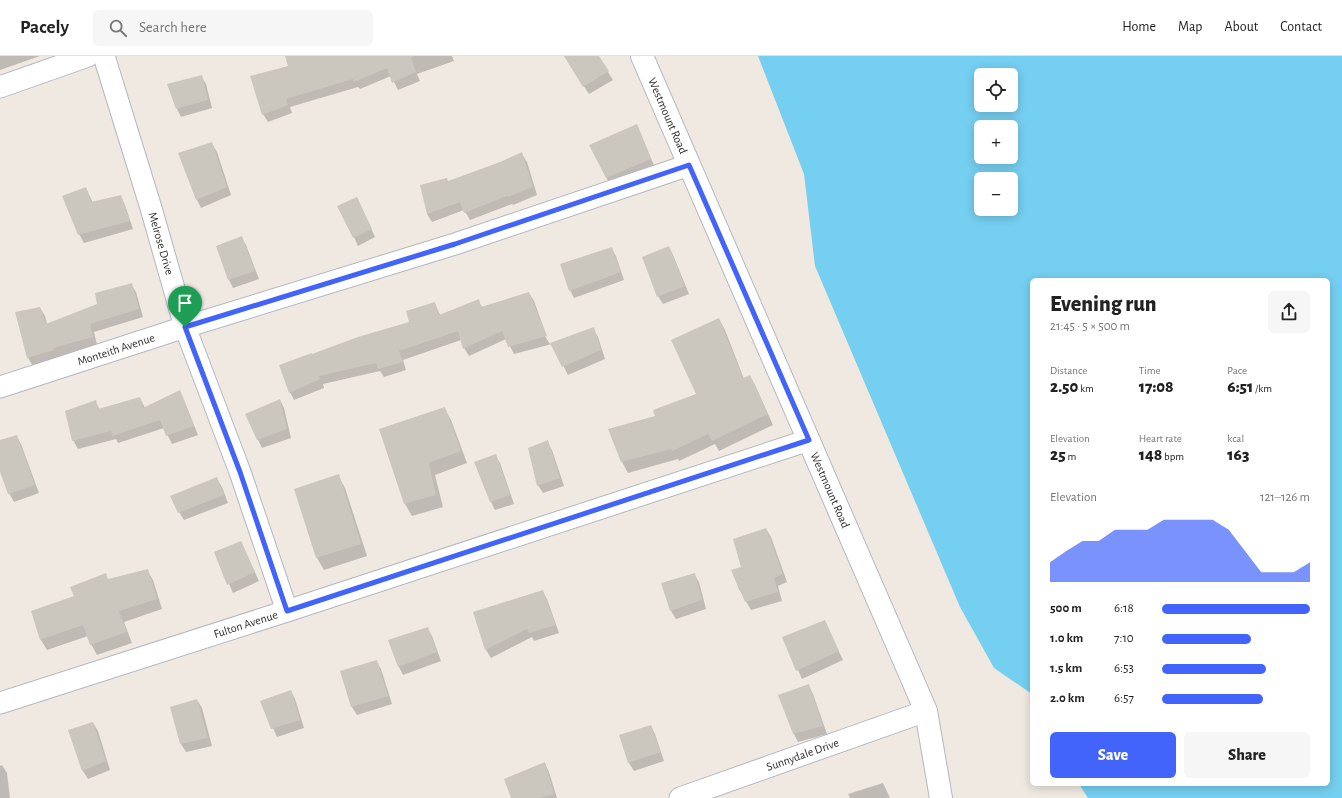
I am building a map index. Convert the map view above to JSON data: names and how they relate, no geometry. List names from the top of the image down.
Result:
{
  "streets": {
    "main road": ["Westmount Road"],
    "street": [
      "Melrose Drive",
      "Monteith Avenue",
      "Fulton Avenue",
      "Sunnydale Drive"
    ]
  },
  "crossings": [
    ["Westmount Road", "Monteith Avenue"],
    ["Westmount Road", "Fulton Avenue"],
    ["Westmount Road", "Sunnydale Drive"],
    ["Melrose Drive", "Monteith Avenue"],
    ["Melrose Drive", "Fulton Avenue"]
  ],
  "page": {
    "header": "Pacely",
    "search": "Search here",
    "nav": [
      "Home",
      "Map",
      "About",
      "Contact"
    ],
    "map_buttons": ["+", "−"],
    "heading": ["Evening run", "21:45 · 5 × 500 m"],
    "stats": [
      ["Distance", "2.50 km"],
      ["Time", "17:08"],
      ["Pace", "6:51 /km"],
      ["Elevation", "25 m"],
      ["Heart rate", "148 bpm"],
      ["kcal", "163"]
    ],
    "chart": ["Elevation", "121–126 m"],
    "list": [
      {
        "name": "500 m",
        "note": "6:18"
      },
      {
        "name": "1.0 km",
        "note": "7:10"
      },
      {
        "name": "1.5 km",
        "note": "6:53"
      },
      {
        "name": "2.0 km",
        "note": "6:57"
      }
    ],
    "buttons": ["Save", "Share"]
  }
}
